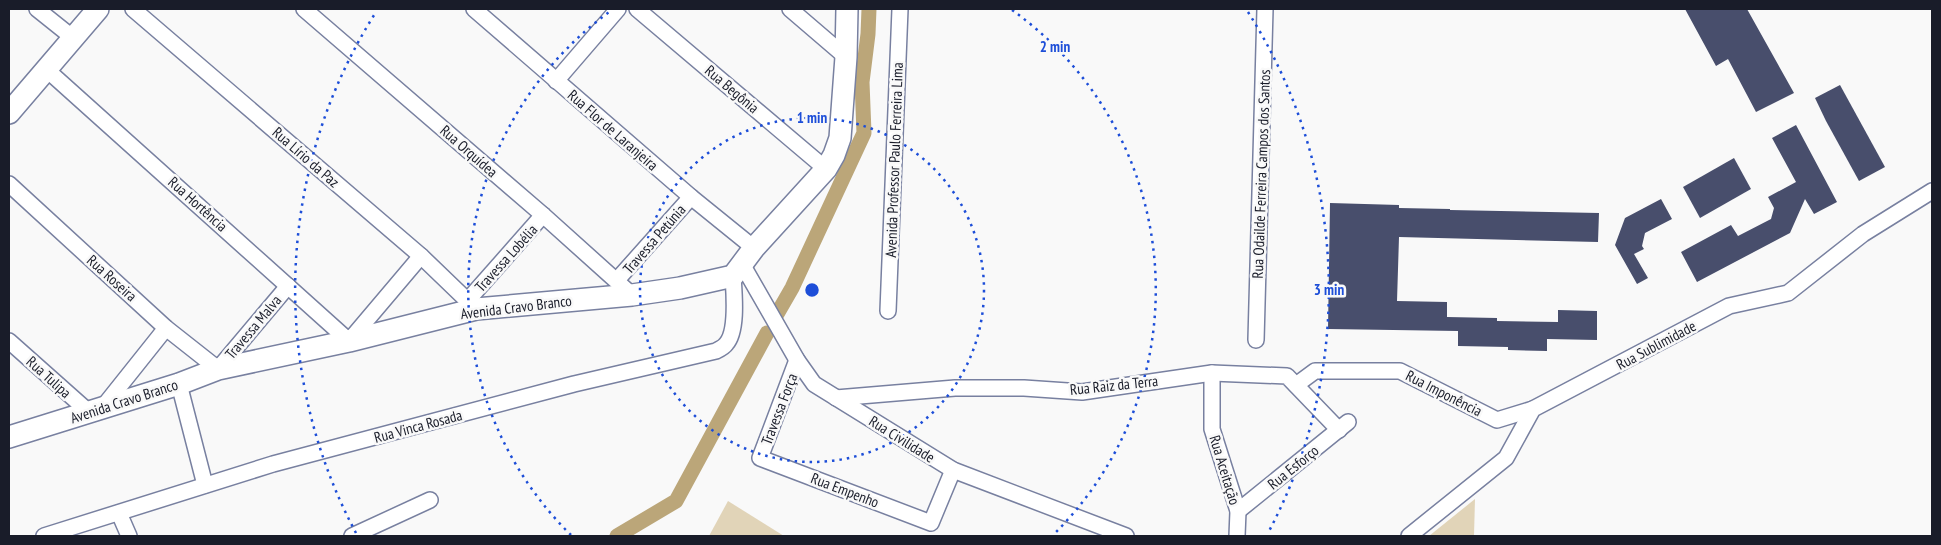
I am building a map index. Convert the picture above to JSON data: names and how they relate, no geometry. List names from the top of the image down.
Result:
{
  "streets": {
    "street": [
      "Rua Begônia",
      "Rua Flor de Laranjeira",
      "Rua Orquídea",
      "Rua Lírio da Paz",
      "Avenida Professor Paulo Ferreira Lima",
      "Rua Odailde Ferreira Campos dos Santos",
      "Rua Hortência",
      "Travessa Petúnia",
      "Travessa Lobélia",
      "Rua Roseira",
      "Avenida Cravo Branco",
      "Travessa Malva",
      "Rua Sublimidade",
      "Rua Tulipa",
      "Rua Raiz da Terra",
      "Rua Imponência",
      "Travessa Força",
      "Rua Vinca Rosada",
      "Rua Civilidade",
      "Rua Esforço",
      "Rua Aceitação",
      "Rua Empenho"
    ]
  },
  "crossings": [
    ["Rua Flor de Laranjeira", "Travessa Petúnia"],
    ["Rua Flor de Laranjeira", "Avenida Cravo Branco"],
    ["Rua Flor de Laranjeira", "Rua Vinca Rosada"],
    ["Rua Flor de Laranjeira", "Rua Civilidade"],
    ["Rua Orquídea", "Travessa Petúnia"],
    ["Rua Orquídea", "Travessa Lobélia"],
    ["Rua Orquídea", "Avenida Cravo Branco"],
    ["Rua Lírio da Paz", "Travessa Lobélia"],
    ["Rua Lírio da Paz", "Avenida Cravo Branco"],
    ["Rua Hortência", "Avenida Cravo Branco"],
    ["Rua Hortência", "Travessa Malva"],
    ["Travessa Petúnia", "Avenida Cravo Branco"],
    ["Travessa Lobélia", "Avenida Cravo Branco"],
    ["Rua Roseira", "Avenida Cravo Branco"],
    ["Rua Roseira", "Travessa Malva"],
    ["Avenida Cravo Branco", "Travessa Malva"],
    ["Avenida Cravo Branco", "Rua Tulipa"],
    ["Avenida Cravo Branco", "Rua Vinca Rosada"],
    ["Avenida Cravo Branco", "Rua Civilidade"],
    ["Rua Sublimidade", "Rua Imponência"],
    ["Rua Raiz da Terra", "Rua Imponência"],
    ["Rua Raiz da Terra", "Rua Civilidade"],
    ["Rua Raiz da Terra", "Rua Esforço"],
    ["Rua Raiz da Terra", "Rua Aceitação"],
    ["Travessa Força", "Rua Civilidade"],
    ["Travessa Força", "Rua Empenho"],
    ["Rua Vinca Rosada", "Rua Civilidade"],
    ["Rua Civilidade", "Rua Empenho"],
    ["Rua Esforço", "Rua Aceitação"]
  ],
  "rings": ["2 min", "1 min", "3 min"]
}
